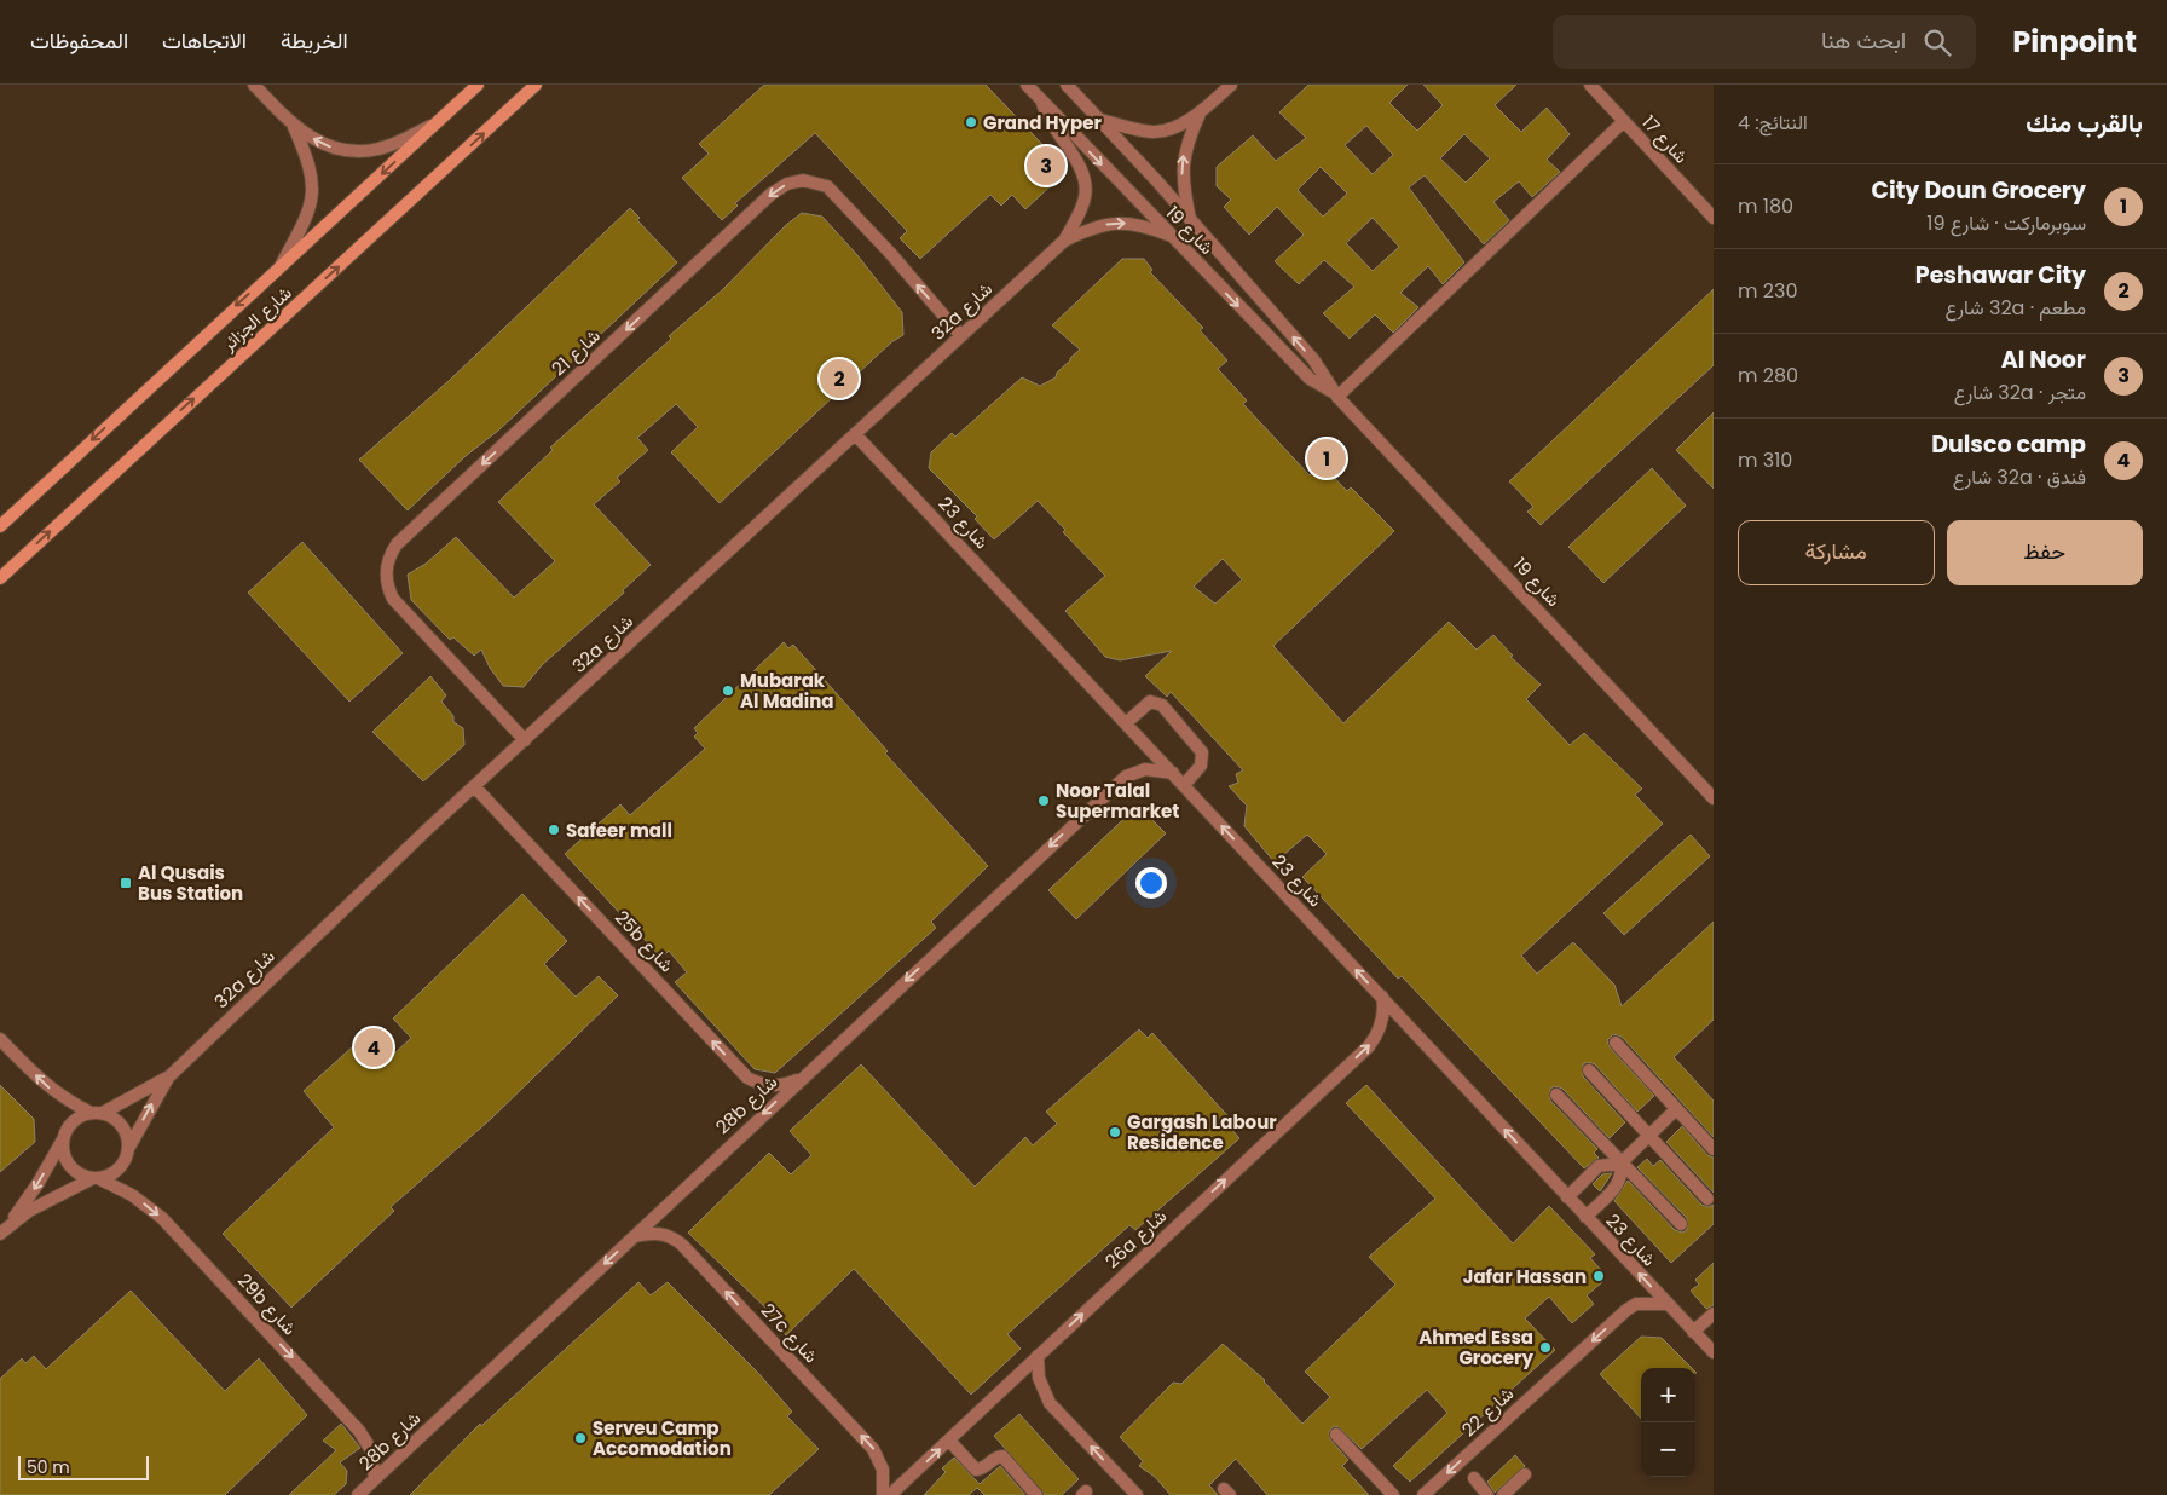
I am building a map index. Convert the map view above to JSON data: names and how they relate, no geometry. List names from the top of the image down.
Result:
{
  "streets": {
    "main road": ["شارع الجزائر"],
    "street": [
      "شارع 17",
      "شارع 19",
      "32a شارع",
      "شارع 21",
      "شارع 23",
      "25b شارع",
      "28b شارع",
      "26a شارع",
      "29b شارع",
      "27c شارع",
      "شارع 22"
    ]
  },
  "crossings": [
    ["شارع 19", "32a شارع"],
    ["32a شارع", "شارع 21"],
    ["32a شارع", "شارع 23"],
    ["32a شارع", "25b شارع"],
    ["32a شارع", "29b شارع"],
    ["شارع 23", "28b شارع"],
    ["شارع 23", "26a شارع"],
    ["شارع 23", "شارع 22"],
    ["25b شارع", "28b شارع"],
    ["28b شارع", "29b شارع"],
    ["28b شارع", "27c شارع"]
  ],
  "one_way": [
    "25b شارع",
    "28b شارع",
    "26a شارع",
    "29b شارع",
    "27c شارع",
    "شارع 22"
  ],
  "places": {
    "other": [
      "Grand Hyper",
      "Mubarak Al Madina",
      "Noor Talal Supermarket",
      "Safeer mall",
      "Gargash Labour Residence",
      "Jafar Hassan",
      "Ahmed Essa Grocery",
      "Serveu Camp Accomodation"
    ],
    "transit": ["Al Qusais Bus Station"]
  },
  "scale_bar": "50 m",
  "page": {
    "header": "Pinpoint",
    "search": "ابحث هنا",
    "nav": ["الخريطة", "الاتجاهات", "المحفوظات"],
    "heading": ["بالقرب منك", "النتائج: 4"],
    "pins": [
      "3",
      "2",
      "1",
      "4"
    ],
    "list": [
      {
        "mark": "1",
        "name": "City Doun Grocery",
        "note": "سوبرماركت · شارع 19",
        "value": "180 m"
      },
      {
        "mark": "2",
        "name": "Peshawar City",
        "note": "مطعم · 32a شارع",
        "value": "230 m"
      },
      {
        "mark": "3",
        "name": "Al Noor",
        "note": "متجر · 32a شارع",
        "value": "280 m"
      },
      {
        "mark": "4",
        "name": "Dulsco camp",
        "note": "فندق · 32a شارع",
        "value": "310 m"
      }
    ],
    "buttons": ["حفظ", "مشاركة"],
    "map_buttons": ["+", "−"],
    "scale": "50 m"
  }
}
